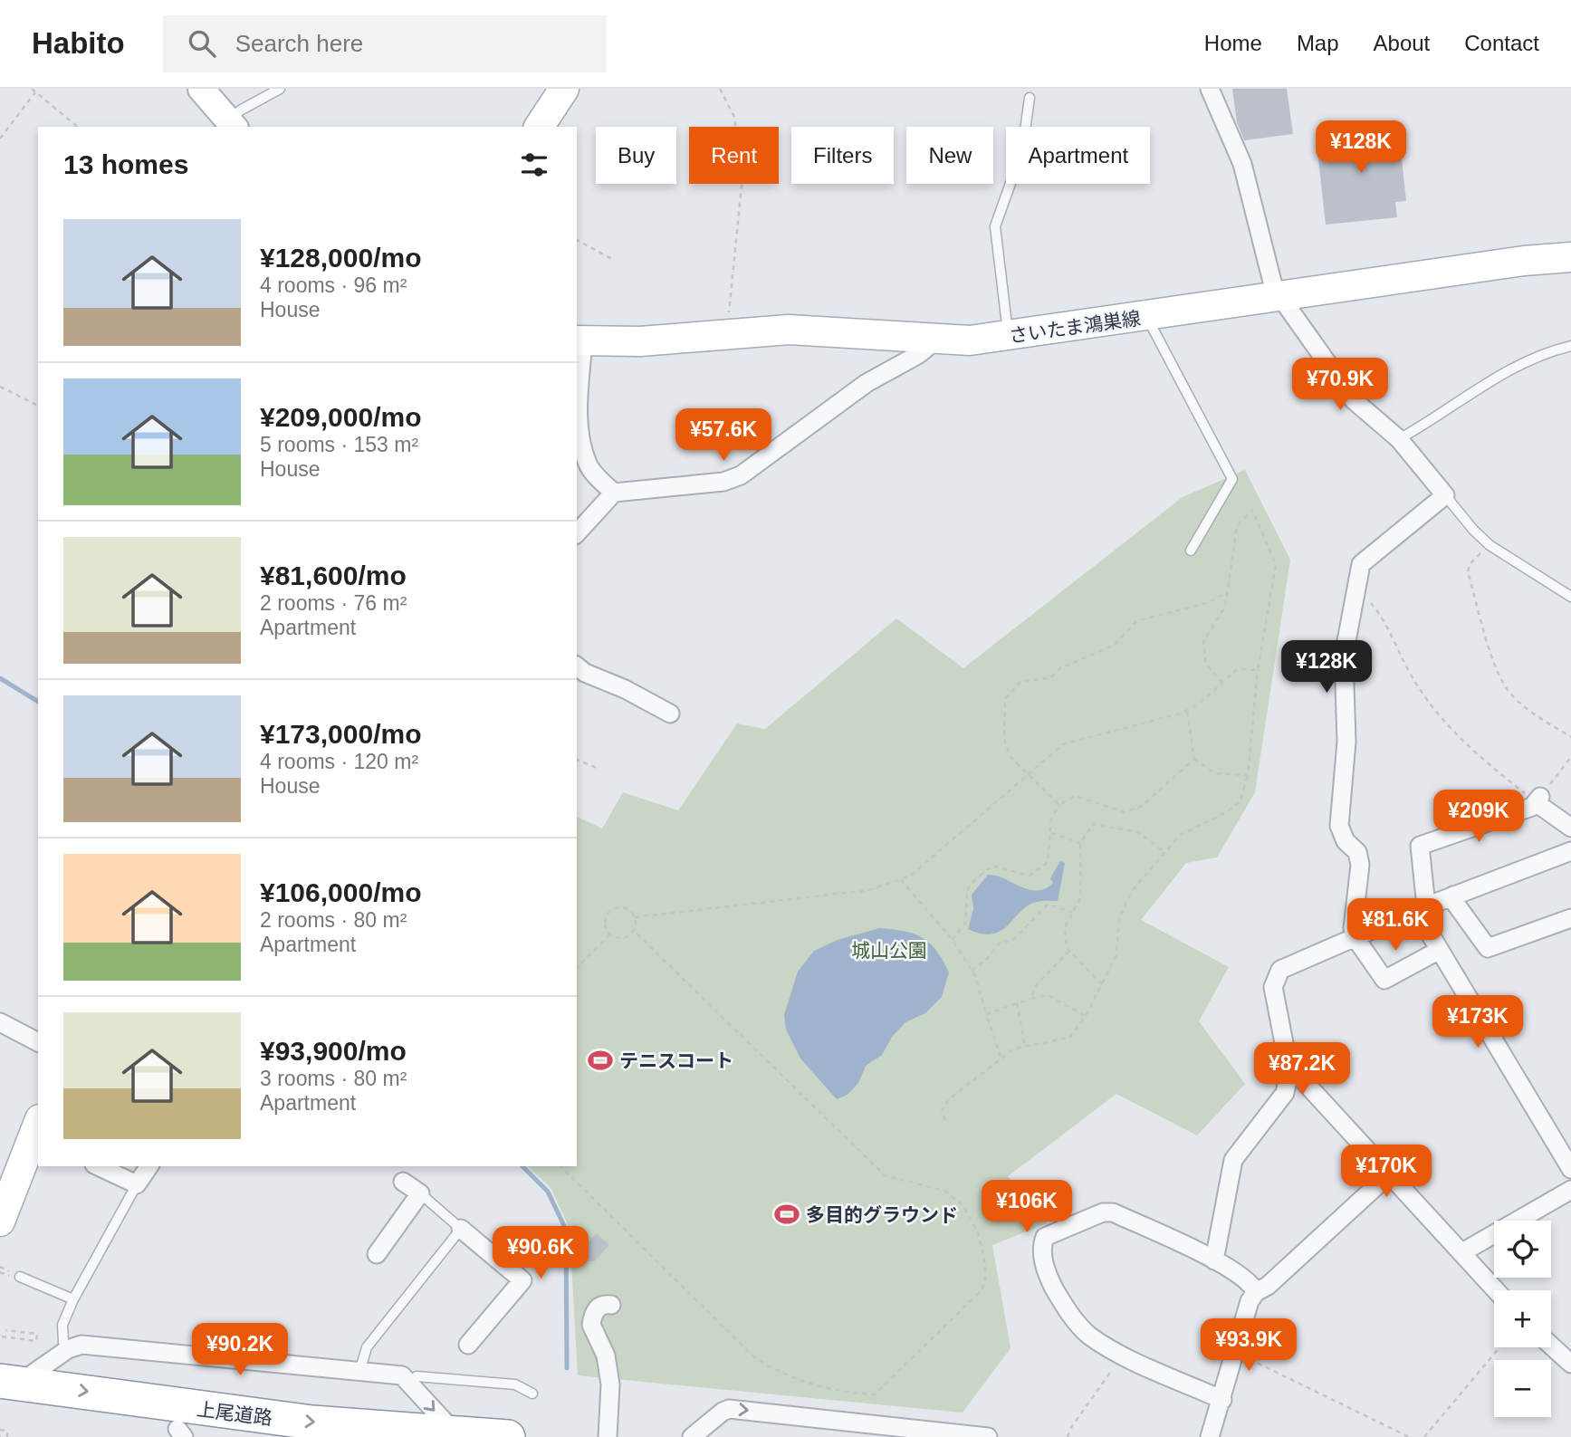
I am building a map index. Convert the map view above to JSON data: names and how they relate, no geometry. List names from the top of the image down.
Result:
{
  "streets": {
    "highway": ["上尾道路"],
    "main road": ["さいたま鴻巣線"]
  },
  "parks": ["城山公園"],
  "places": {
    "sports": ["テニスコート", "多目的グラウンド"]
  },
  "page": {
    "header": "Habito",
    "search": "Search here",
    "nav": [
      "Home",
      "Map",
      "About",
      "Contact"
    ],
    "price": [
      "¥128K",
      "¥70.9K",
      "¥57.6K",
      "¥128K",
      "¥209K",
      "¥81.6K",
      "¥173K",
      "¥87.2K",
      "¥170K",
      "¥106K",
      "¥90.6K",
      "¥93.9K",
      "¥90.2K"
    ],
    "chip": [
      "Buy",
      "Rent",
      "Filters",
      "New",
      "Apartment"
    ],
    "heading": "13 homes",
    "list": [
      {
        "name": "¥128,000/mo",
        "note": "4 rooms · 96 m² · House"
      },
      {
        "name": "¥209,000/mo",
        "note": "5 rooms · 153 m² · House"
      },
      {
        "name": "¥81,600/mo",
        "note": "2 rooms · 76 m² · Apartment"
      },
      {
        "name": "¥173,000/mo",
        "note": "4 rooms · 120 m² · House"
      },
      {
        "name": "¥106,000/mo",
        "note": "2 rooms · 80 m² · Apartment"
      },
      {
        "name": "¥93,900/mo",
        "note": "3 rooms · 80 m² · Apartment"
      }
    ],
    "map_buttons": ["+", "−"]
  }
}
